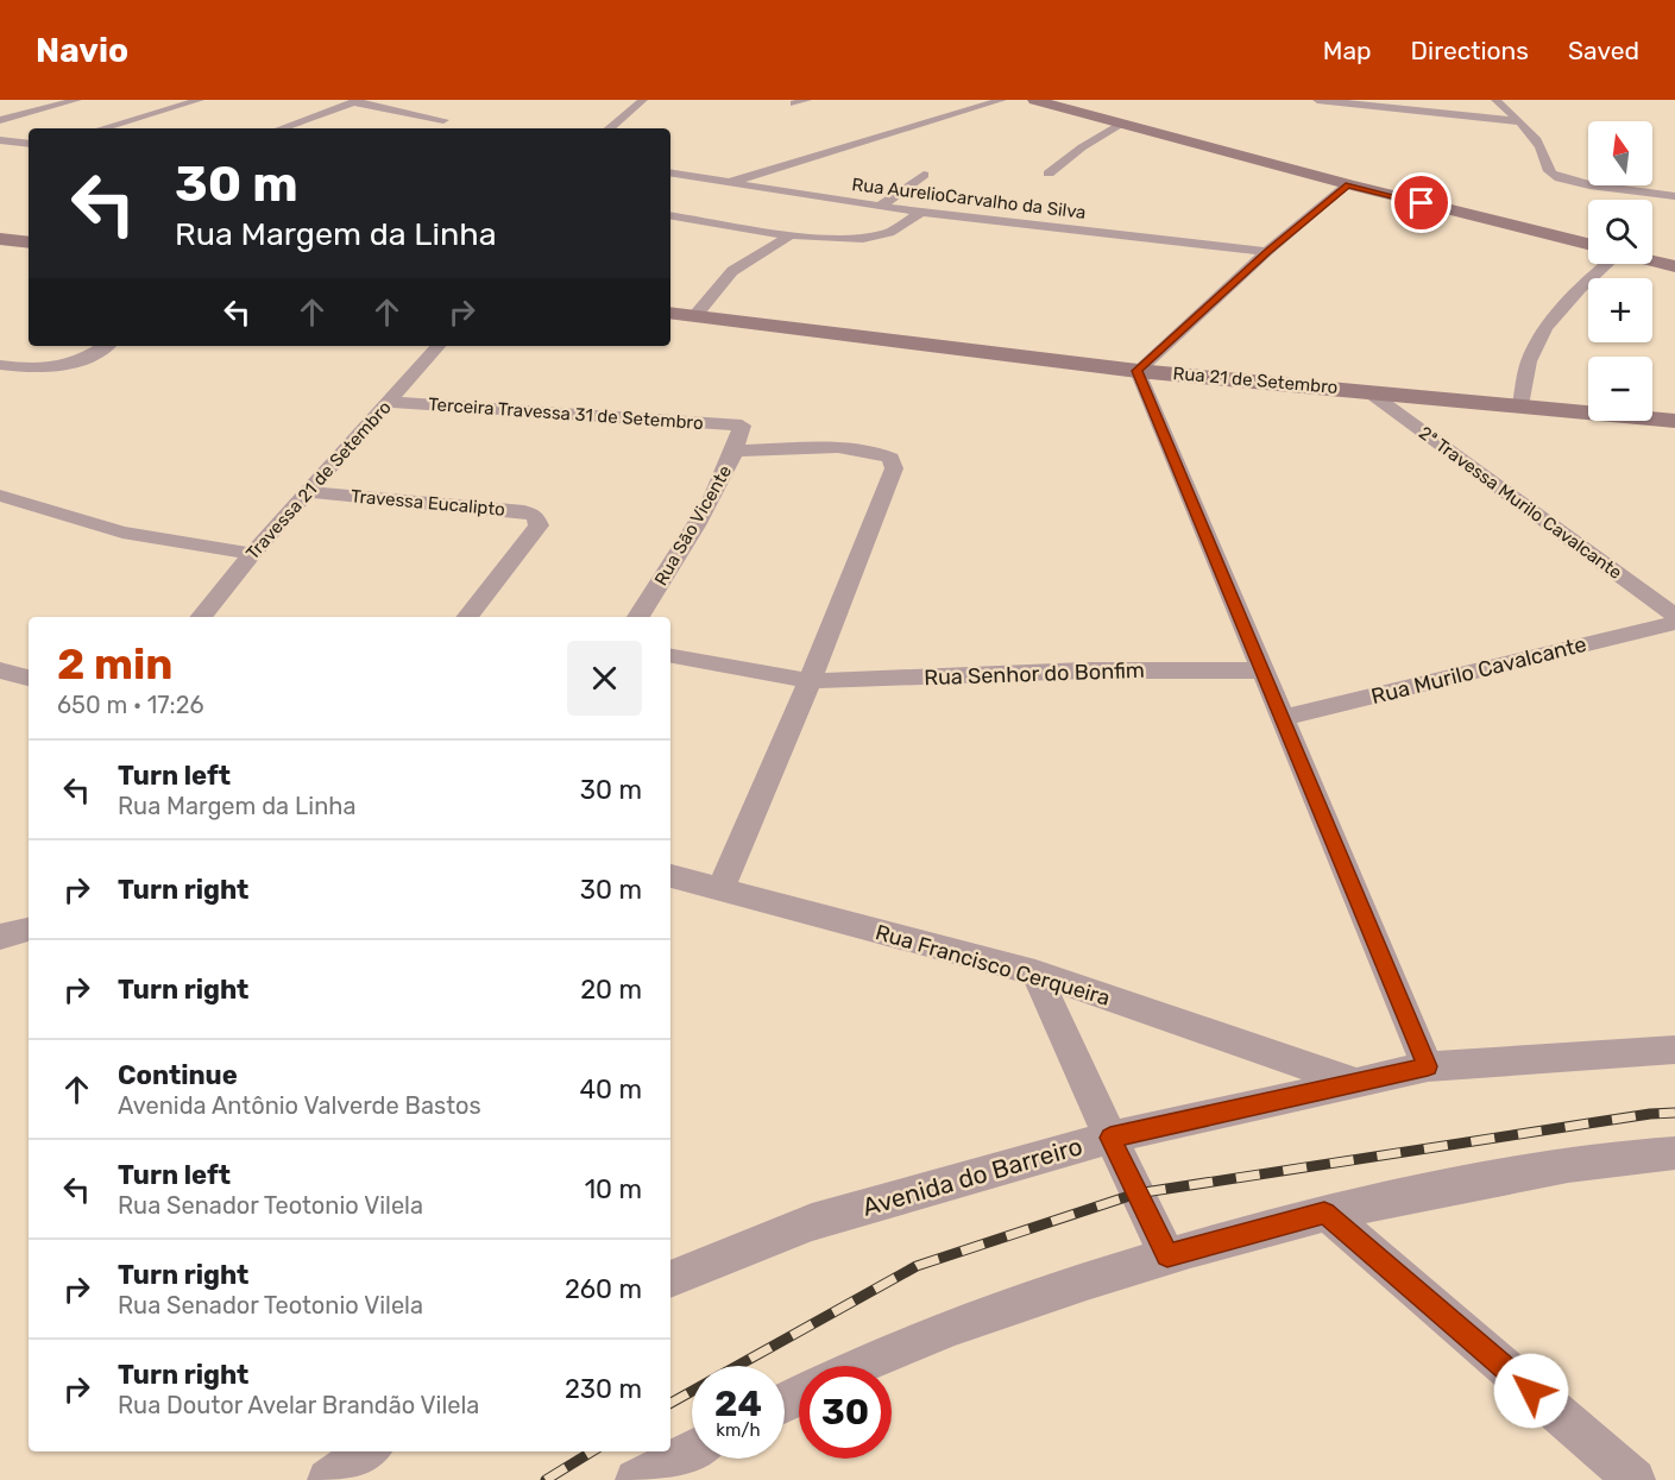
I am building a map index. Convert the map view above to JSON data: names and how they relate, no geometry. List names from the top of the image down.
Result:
{
  "streets": {
    "street": [
      "Rua AurelioCarvalho da Silva",
      "Rua 21 de Setembro",
      "Terceira Travessa 31 de Setembro",
      "Travessa 21 de Setembro",
      "Travessa Eucalipto",
      "2ª Travessa Murilo Cavalcante",
      "Rua São Vicente",
      "Rua Murilo Cavalcante",
      "Rua Senhor do Bonfim",
      "Rua Francisco Cerqueira",
      "Avenida do Barreiro"
    ]
  },
  "crossings": [
    ["Rua 21 de Setembro", "2ª Travessa Murilo Cavalcante"],
    ["Terceira Travessa 31 de Setembro", "Travessa 21 de Setembro"],
    ["Terceira Travessa 31 de Setembro", "Rua São Vicente"],
    ["Travessa 21 de Setembro", "Travessa Eucalipto"],
    ["Rua Francisco Cerqueira", "Avenida do Barreiro"]
  ],
  "north": "top",
  "page": {
    "header": "Navio",
    "nav": ["Map", "Directions", "Saved"],
    "map_buttons": ["+", "−"],
    "turn": ["30 m", "Rua Margem da Linha"],
    "heading": ["2 min", "650 m · 17:26"],
    "list": [
      {
        "name": "Turn left",
        "note": "Rua Margem da Linha",
        "value": "30 m"
      },
      {
        "name": "Turn right",
        "value": "30 m"
      },
      {
        "name": "Turn right",
        "value": "20 m"
      },
      {
        "name": "Continue",
        "note": "Avenida Antônio Valverde Bastos",
        "value": "40 m"
      },
      {
        "name": "Turn left",
        "note": "Rua Senador Teotonio Vilela",
        "value": "10 m"
      },
      {
        "name": "Turn right",
        "note": "Rua Senador Teotonio Vilela",
        "value": "260 m"
      },
      {
        "name": "Turn right",
        "note": "Rua Doutor Avelar Brandão Vilela",
        "value": "230 m"
      }
    ],
    "speed": "24 km/h",
    "limit": "30"
  }
}
